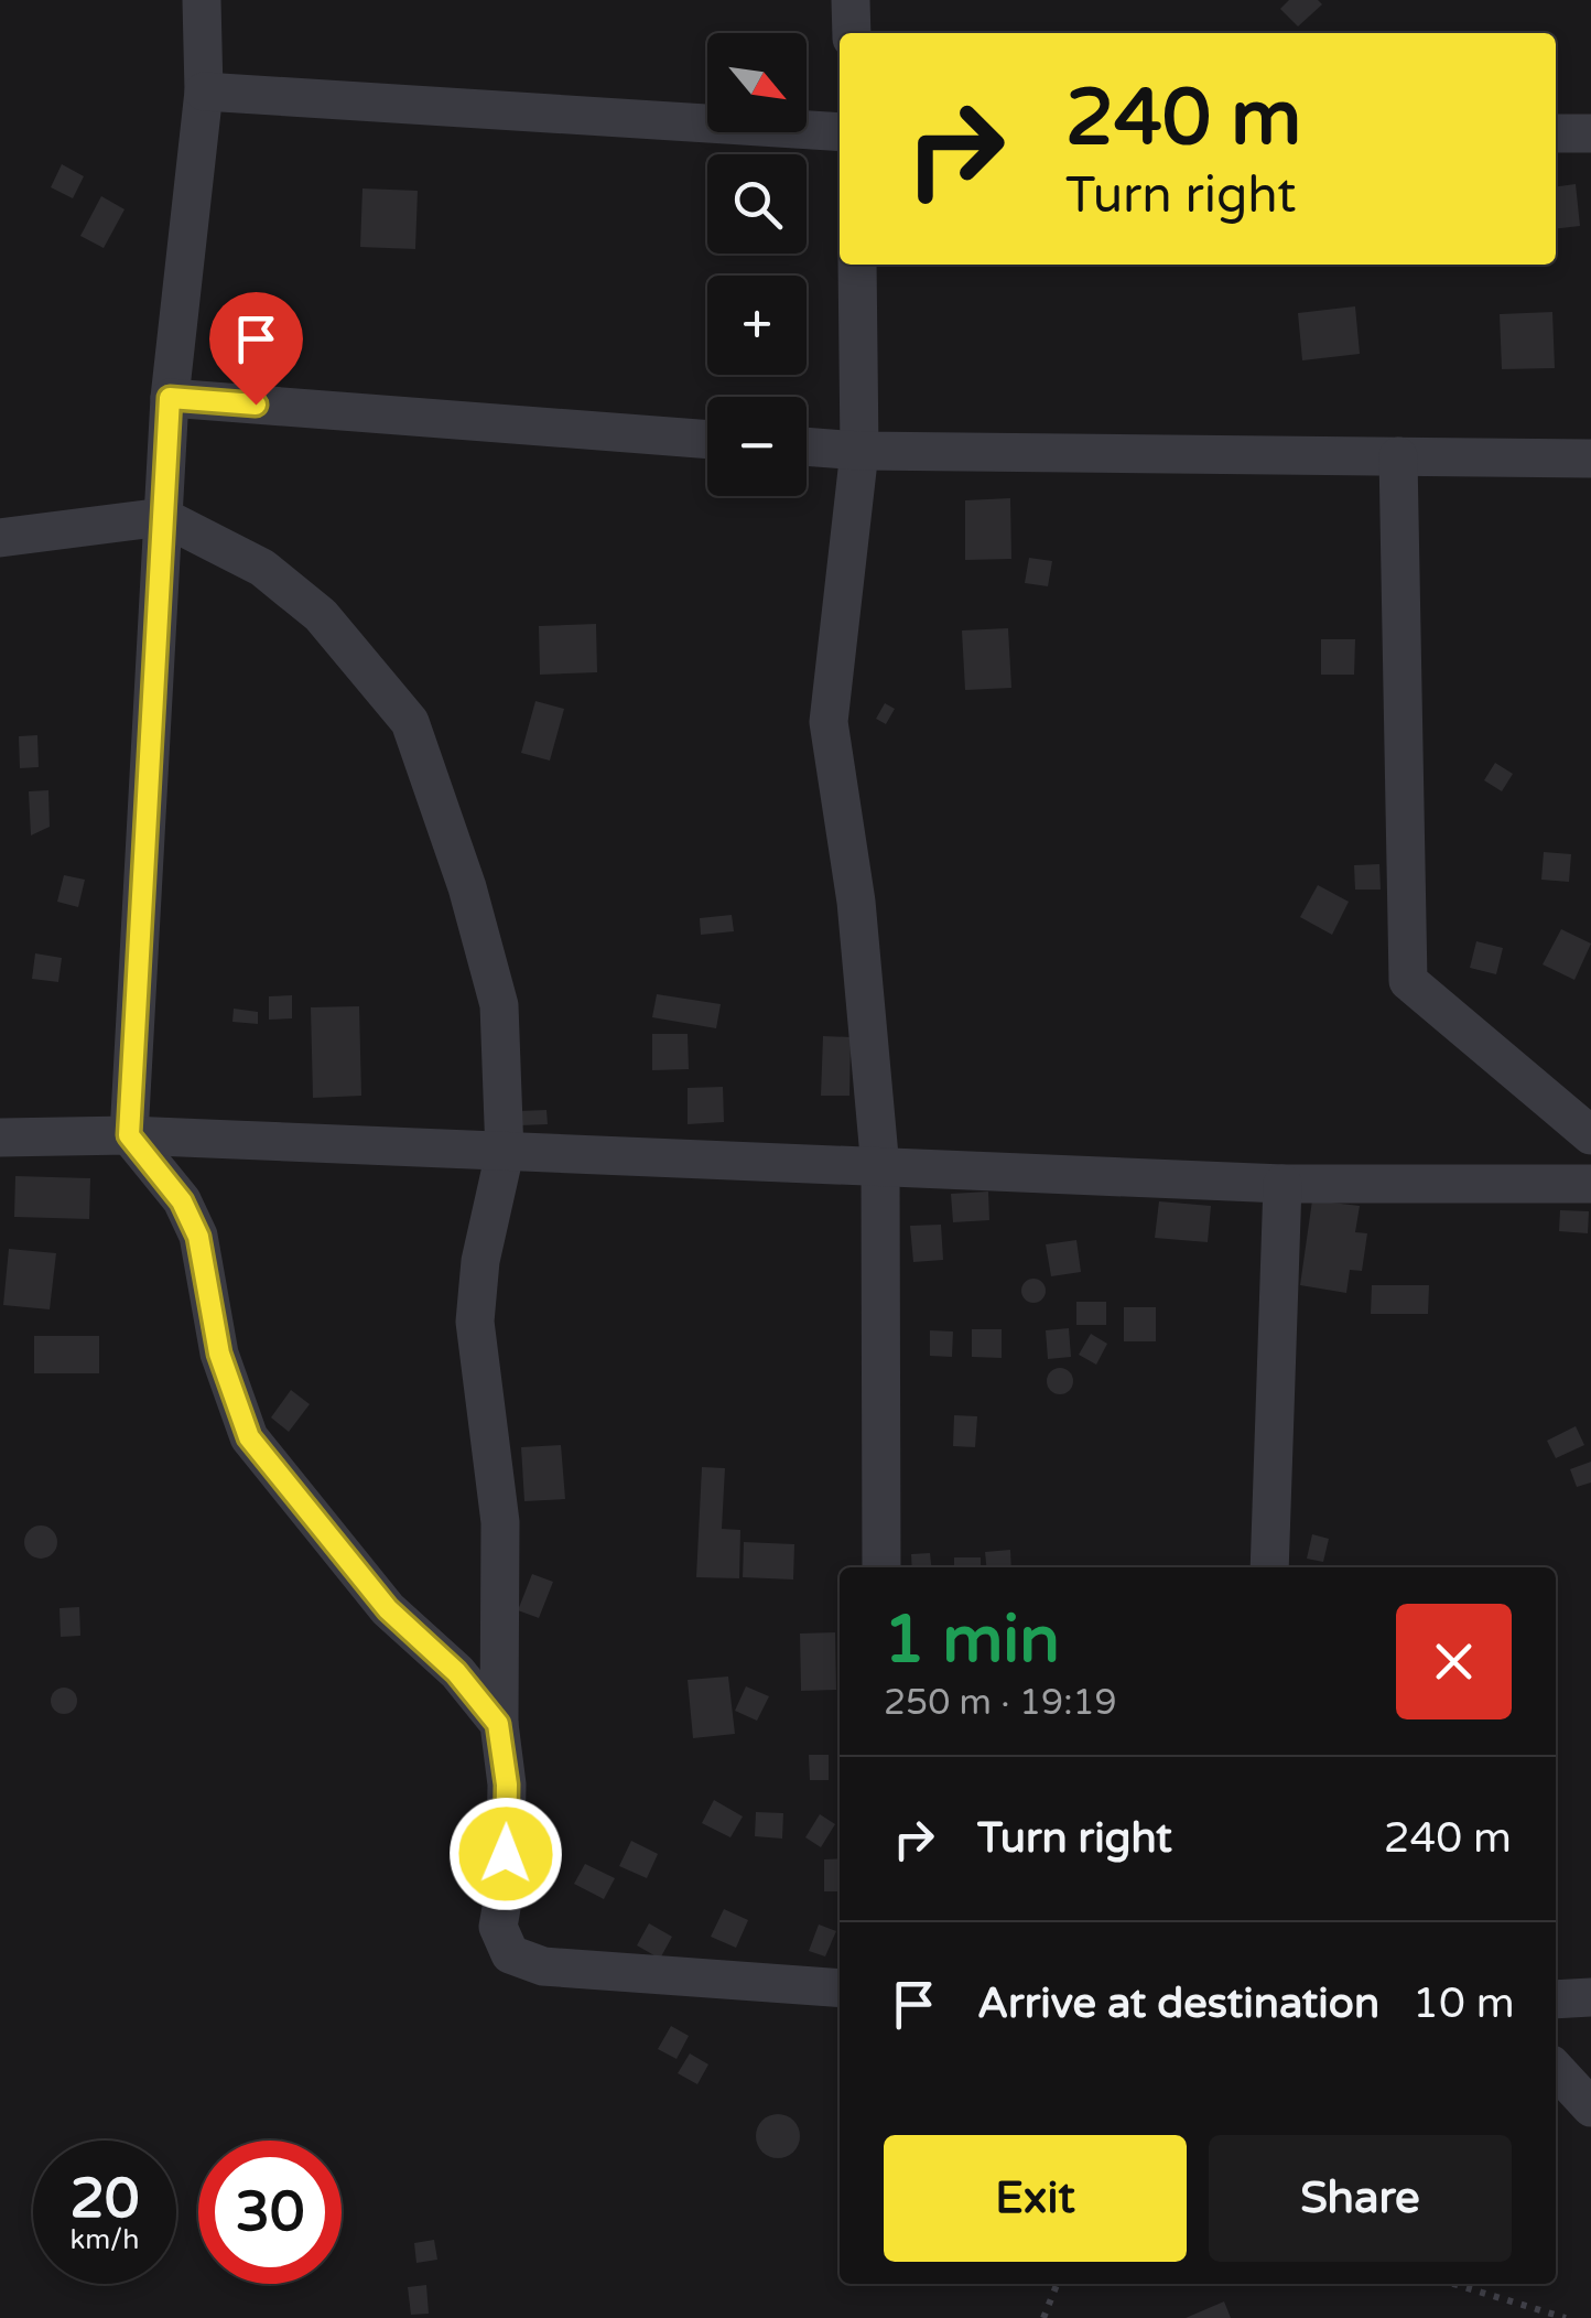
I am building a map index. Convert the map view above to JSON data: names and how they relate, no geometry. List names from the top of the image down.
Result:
{
  "north": "bottom right",
  "page": {
    "map_buttons": ["+", "−"],
    "turn": ["240 m", "Turn right"],
    "heading": ["1 min", "250 m · 19:19"],
    "list": [
      {
        "name": "Turn right",
        "value": "240 m"
      },
      {
        "name": "Arrive at destination",
        "value": "10 m"
      }
    ],
    "buttons": ["Exit", "Share"],
    "speed": "20 km/h",
    "limit": "30"
  }
}
